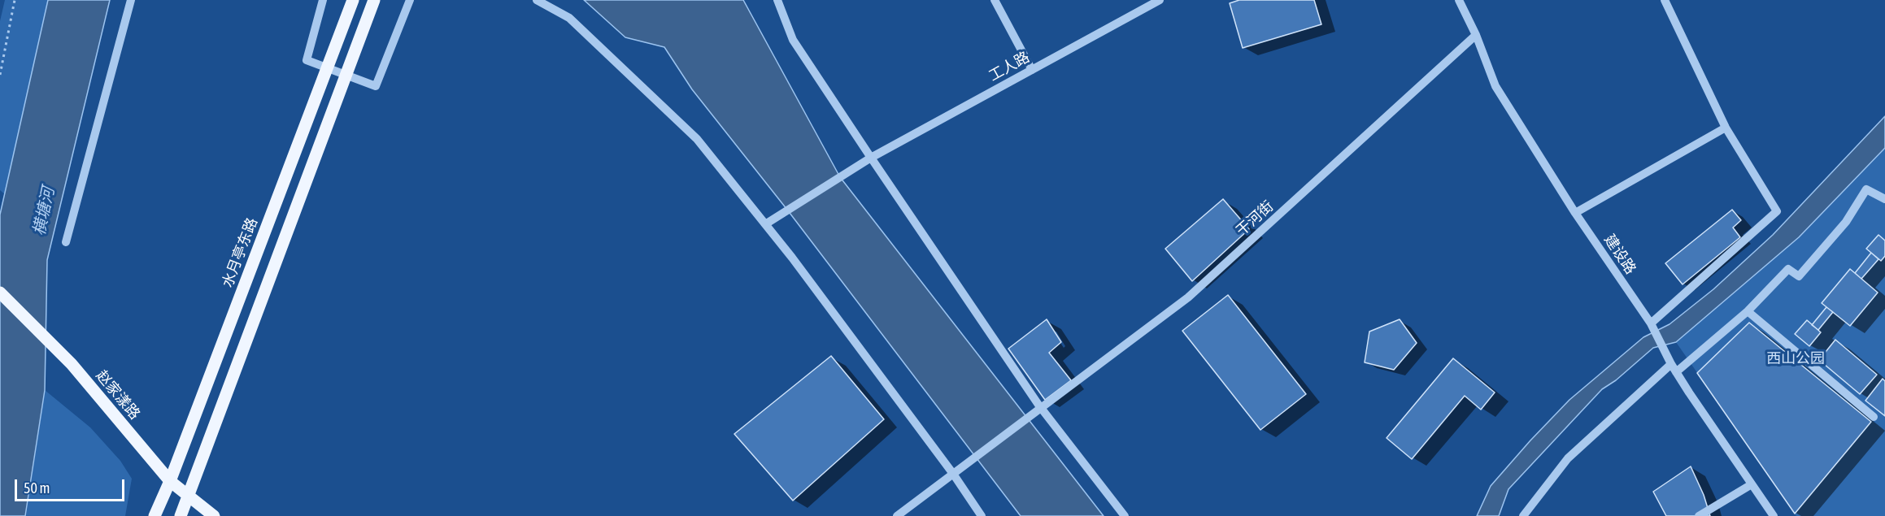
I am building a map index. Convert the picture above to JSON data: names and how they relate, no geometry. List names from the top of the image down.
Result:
{
  "streets": {
    "main road": ["水月亭东路", "赵家漾路"],
    "street": ["工人路", "干河街", "建设路"]
  },
  "crossings": [
    ["干河街", "建设路"],
    ["水月亭东路", "赵家漾路"]
  ],
  "water": ["横塘河"],
  "parks": ["西山公园"],
  "scale_bar": "50 m"
}
